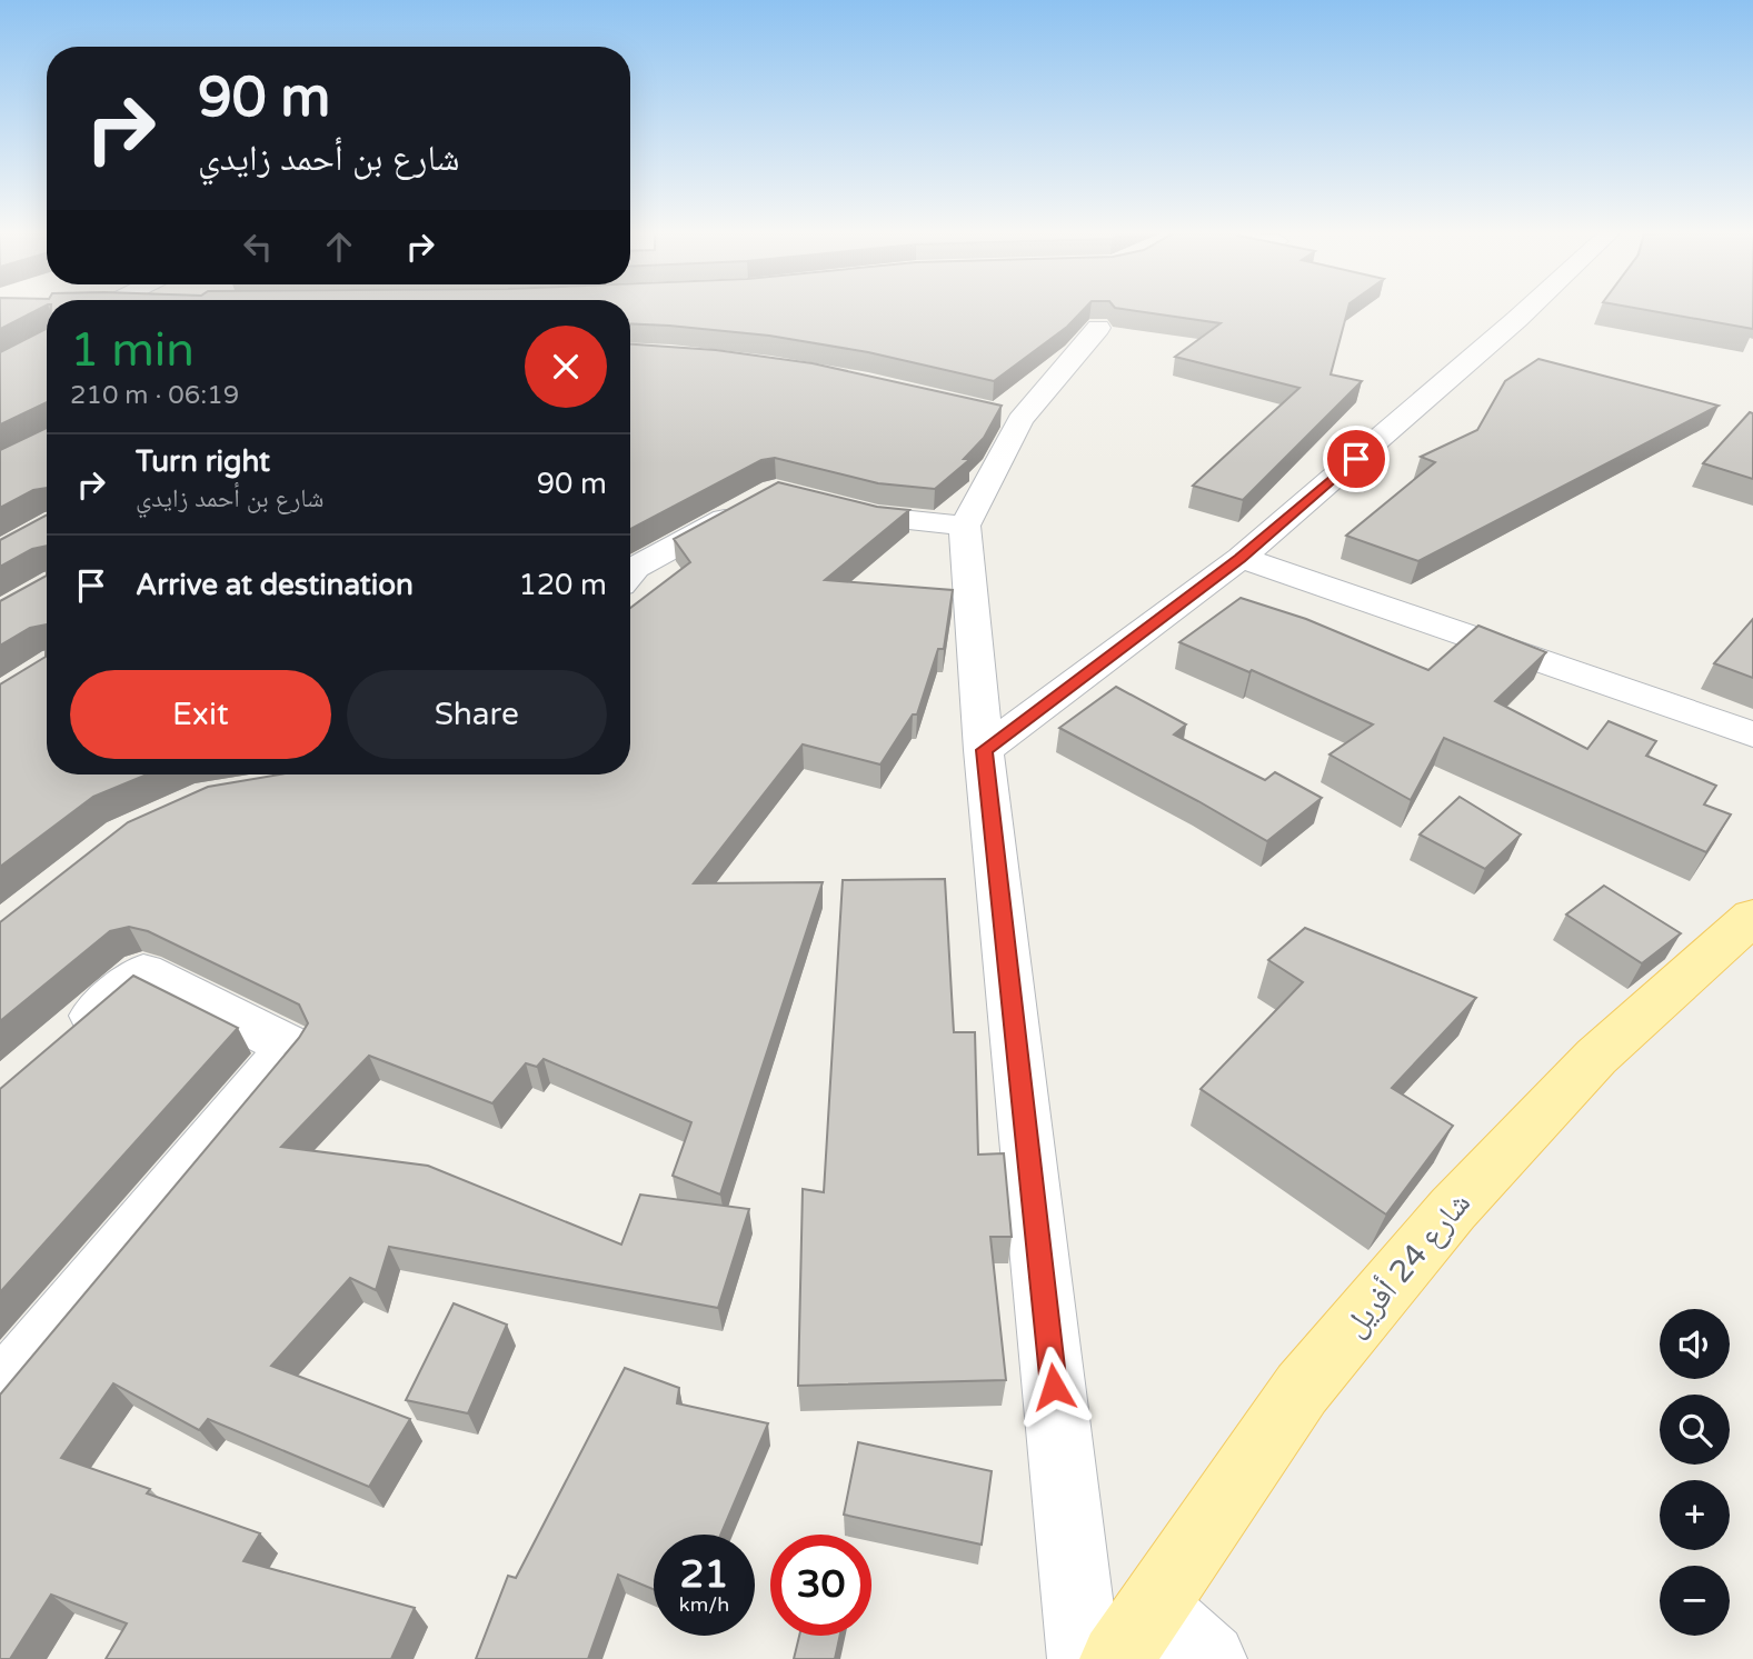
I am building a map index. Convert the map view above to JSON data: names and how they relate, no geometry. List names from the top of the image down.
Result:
{
  "streets": {
    "main road": ["شارع 24 أفريل"]
  },
  "page": {
    "turn": ["90 m", "شارع بن أحمد زايدي"],
    "heading": ["1 min", "210 m · 06:19"],
    "list": [
      {
        "name": "Turn right",
        "note": "شارع بن أحمد زايدي",
        "value": "90 m"
      },
      {
        "name": "Arrive at destination",
        "value": "120 m"
      }
    ],
    "buttons": ["Exit", "Share"],
    "map_buttons": ["+", "−"],
    "speed": "21 km/h",
    "limit": "30"
  }
}
